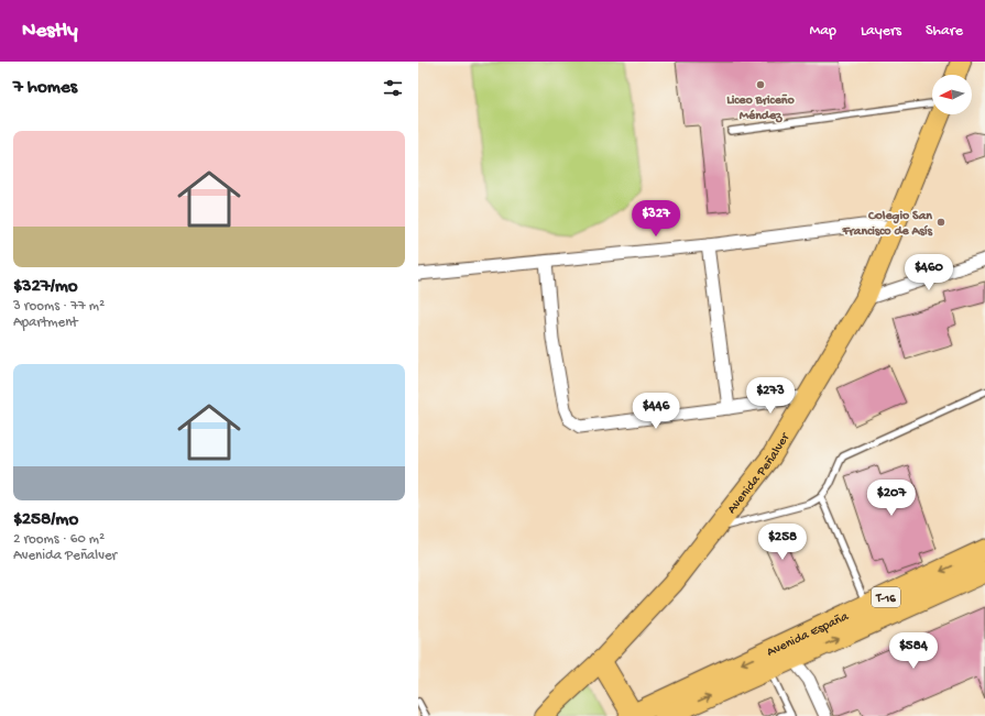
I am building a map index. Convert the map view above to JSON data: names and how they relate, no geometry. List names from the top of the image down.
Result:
{
  "streets": {
    "highway": ["T-16", "Avenida España"],
    "main road": ["Avenida Peñalver"]
  },
  "places": ["Liceo Briceño Méndez", "Colegio San Francisco de Asís"],
  "north": "left",
  "page": {
    "header": "Nestly",
    "nav": ["Map", "Layers", "Share"],
    "heading": "7 homes",
    "list": [
      {
        "name": "$327/mo",
        "note": "3 rooms · 77 m² · Apartment"
      },
      {
        "name": "$258/mo",
        "note": "2 rooms · 60 m² · Avenida Peñalver"
      }
    ],
    "price": [
      "$327",
      "$460",
      "$273",
      "$446",
      "$207",
      "$258",
      "$584"
    ]
  }
}
